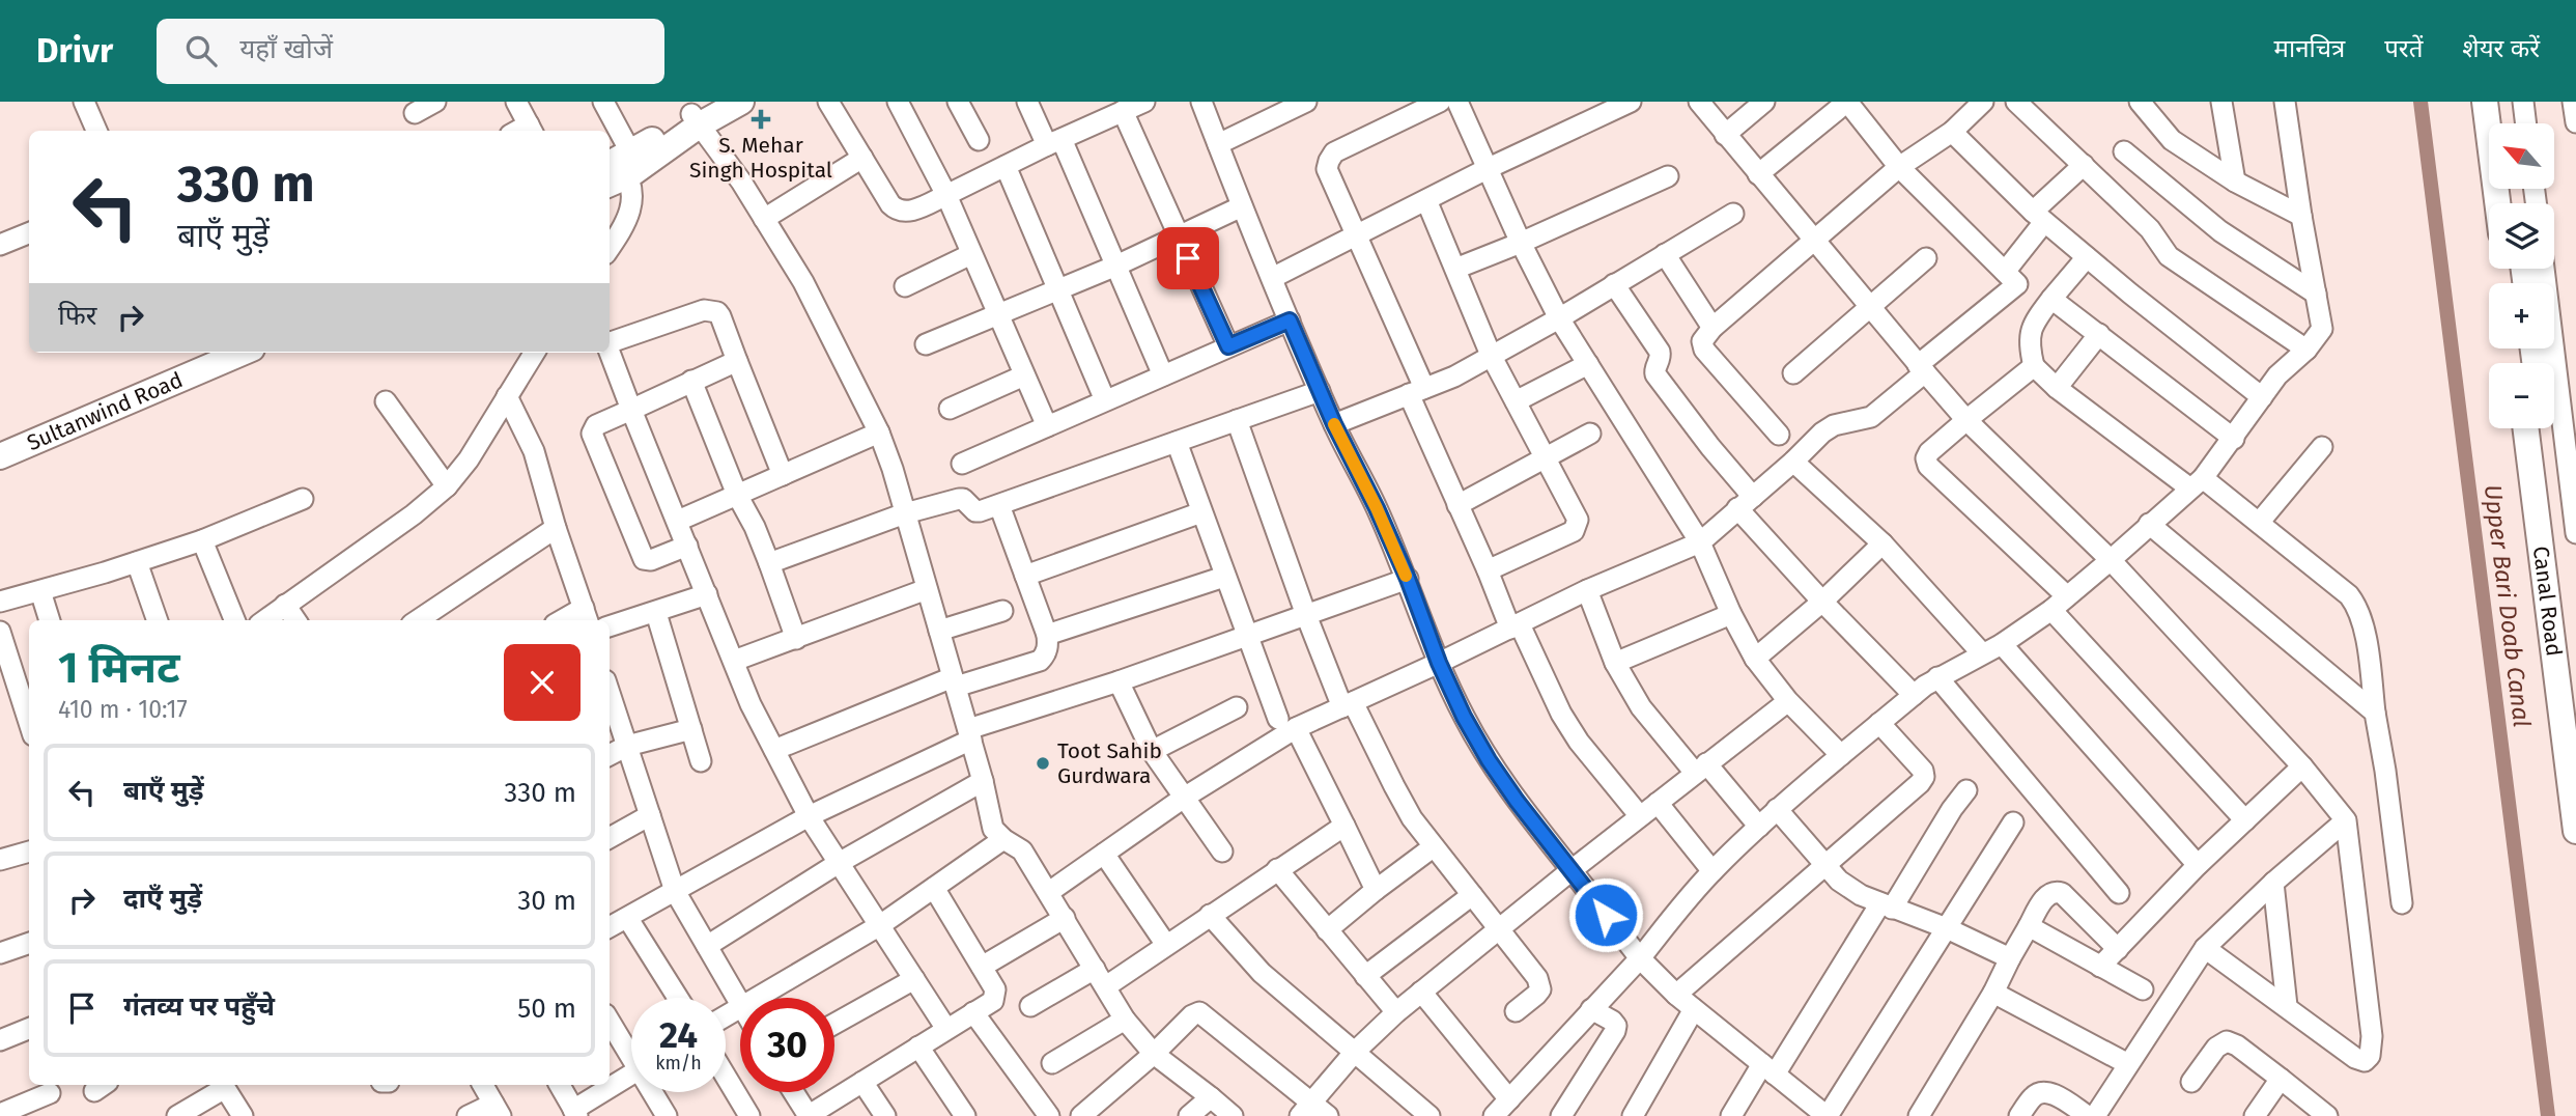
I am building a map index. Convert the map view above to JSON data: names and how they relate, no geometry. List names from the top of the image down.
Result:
{
  "streets": {
    "main road": ["Sultanwind Road", "Canal Road"]
  },
  "water": ["Upper Bari Doab Canal"],
  "places": {
    "health": ["S. Mehar Singh Hospital"],
    "other": ["Toot Sahib Gurdwara"]
  },
  "north": "top left",
  "page": {
    "header": "Drivr",
    "search": "यहाँ खोजें",
    "nav": ["मानचित्र", "परतें", "शेयर करें"],
    "map_buttons": ["+", "−"],
    "turn": ["330 m", "बाएँ मुड़ें"],
    "then": "फिर",
    "heading": ["1 मिनट", "410 m · 10:17"],
    "list": [
      {
        "name": "बाएँ मुड़ें",
        "value": "330 m"
      },
      {
        "name": "दाएँ मुड़ें",
        "value": "30 m"
      },
      {
        "name": "गंतव्य पर पहुँचे",
        "value": "50 m"
      }
    ],
    "speed": "24 km/h",
    "limit": "30"
  }
}
